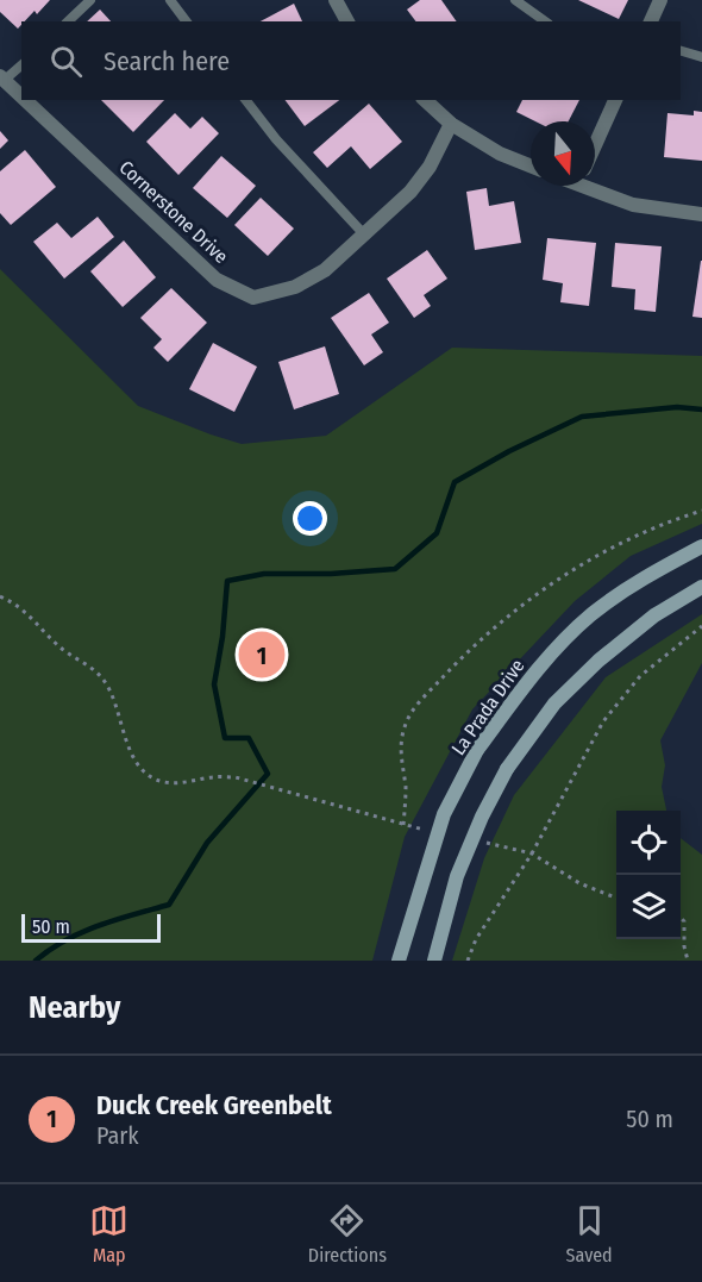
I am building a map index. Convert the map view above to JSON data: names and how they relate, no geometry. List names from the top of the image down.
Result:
{
  "streets": {
    "main road": ["La Prada Drive"],
    "street": ["Cornerstone Drive"]
  },
  "scale_bar": "50 m",
  "north": "bottom",
  "page": {
    "search": "Search here",
    "pins": "1",
    "scale": "50 m",
    "heading": "Nearby",
    "list": [
      {
        "mark": "1",
        "name": "Duck Creek Greenbelt",
        "note": "Park",
        "value": "50 m"
      }
    ],
    "nav": ["Map", "Directions", "Saved"]
  }
}
